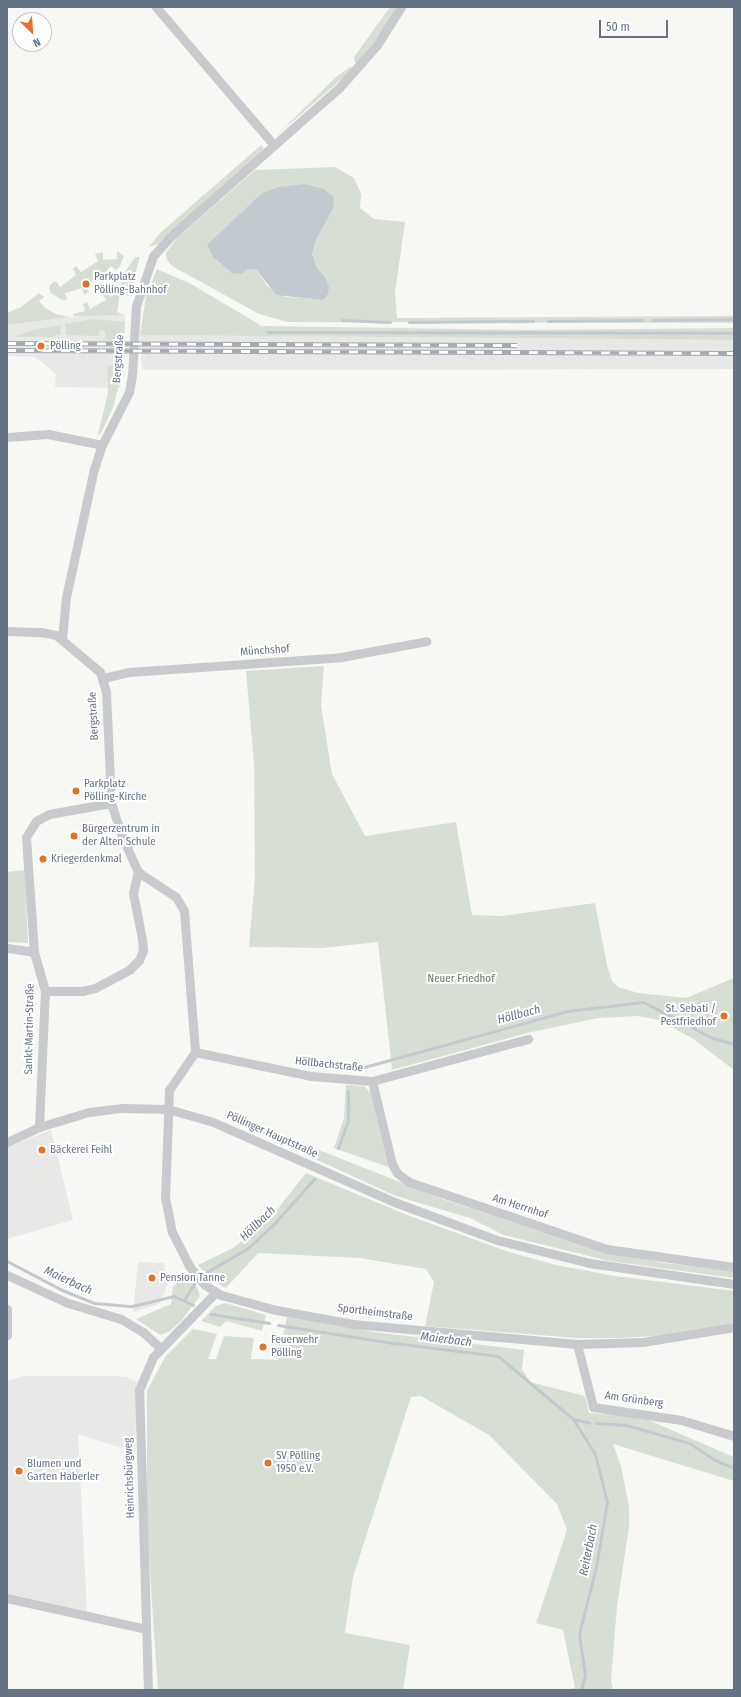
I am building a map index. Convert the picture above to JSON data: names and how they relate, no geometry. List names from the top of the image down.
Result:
{
  "streets": {
    "street": [
      "Bergstraße",
      "Münchshof",
      "Sankt-Martin-Straße",
      "Höllbachstraße",
      "Pöllinger Hauptstraße",
      "Am Herrnhof",
      "Sportheimstraße",
      "Am Grünberg",
      "Heinrichsbürgweg"
    ]
  },
  "crossings": [
    ["Bergstraße", "Münchshof"],
    ["Bergstraße", "Sankt-Martin-Straße"],
    ["Bergstraße", "Höllbachstraße"],
    ["Sankt-Martin-Straße", "Pöllinger Hauptstraße"],
    ["Höllbachstraße", "Am Herrnhof"],
    ["Sportheimstraße", "Am Grünberg"],
    ["Sportheimstraße", "Heinrichsbürgweg"]
  ],
  "water": ["Höllbach", "Maierbach", "Reiterbach"],
  "parks": ["Neuer Friedhof"],
  "places": [
    "Parkplatz Pölling-Bahnhof",
    "Pölling",
    "Parkplatz Pölling-Kirche",
    "Bürgerzentrum in der Alten Schule",
    "Kriegerdenkmal",
    "St. Sebati / Pestfriedhof",
    "Bäckerei Feihl",
    "Pension Tanne",
    "Feuerwehr Pölling",
    "SV Pölling 1950 e.V.",
    "Blumen und Garten Haberler"
  ],
  "scale_bar": "50 m",
  "north": "bottom right"
}
